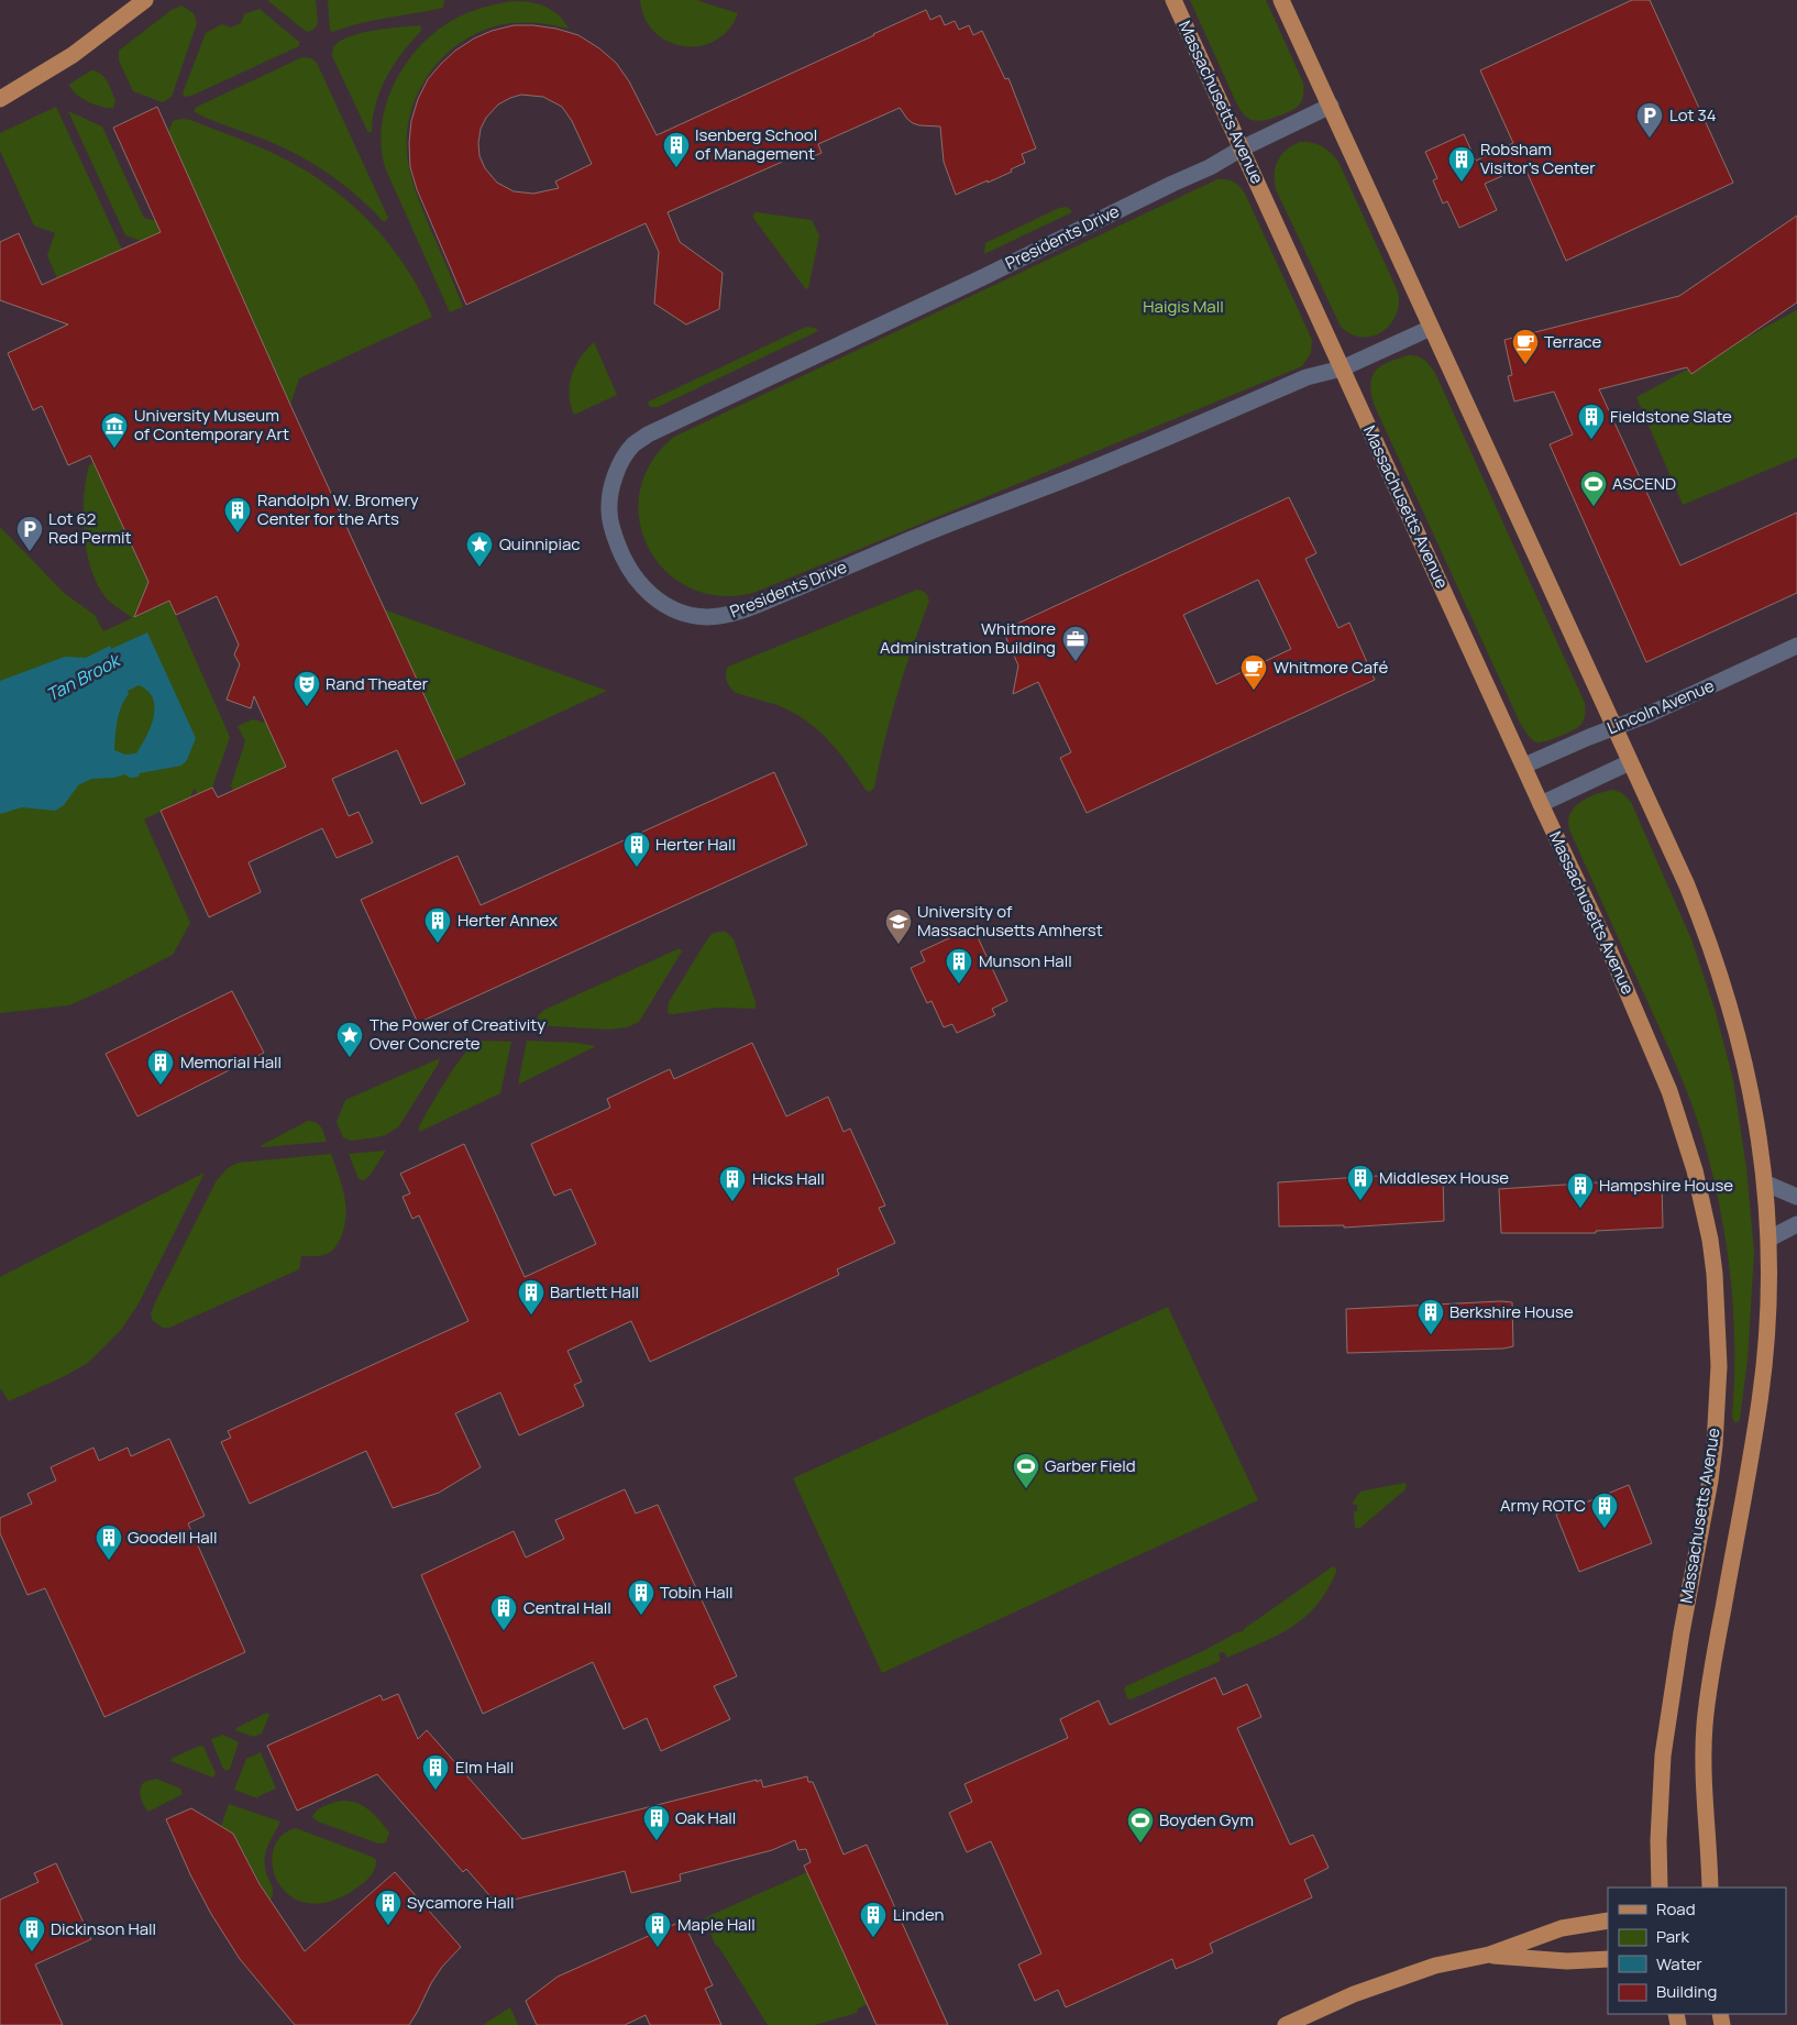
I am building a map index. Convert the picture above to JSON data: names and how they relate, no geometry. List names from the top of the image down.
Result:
{
  "streets": {
    "main road": ["Massachusetts Avenue"],
    "street": ["Presidents Drive", "Lincoln Avenue"]
  },
  "crossings": [
    ["Massachusetts Avenue", "Presidents Drive"],
    ["Massachusetts Avenue", "Lincoln Avenue"]
  ],
  "water": ["Tan Brook"],
  "parks": ["Haigis Mall"],
  "places": {
    "parking": ["Lot 34", "Lot 62 Red Permit"],
    "building": [
      "Isenberg School of Management",
      "Robsham Visitor's Center",
      "Fieldstone Slate",
      "Randolph W. Bromery Center for the Arts",
      "Herter Hall",
      "Herter Annex",
      "Munson Hall",
      "Memorial Hall",
      "Middlesex House",
      "Hicks Hall",
      "Hampshire House",
      "Bartlett Hall",
      "Berkshire House",
      "Army ROTC",
      "Goodell Hall",
      "Tobin Hall",
      "Central Hall",
      "Elm Hall",
      "Oak Hall",
      "Sycamore Hall",
      "Linden",
      "Maple Hall",
      "Dickinson Hall"
    ],
    "cafe": ["Terrace", "Whitmore Café"],
    "museum": ["University Museum of Contemporary Art"],
    "sports": ["ASCEND", "Garber Field", "Boyden Gym"],
    "place": ["Quinnipiac", "The Power of Creativity Over Concrete"],
    "office": ["Whitmore Administration Building"],
    "theatre": ["Rand Theater"],
    "school or university": ["University of Massachusetts Amherst"]
  },
  "legend": [
    "Road",
    "Park",
    "Water",
    "Building"
  ]
}
